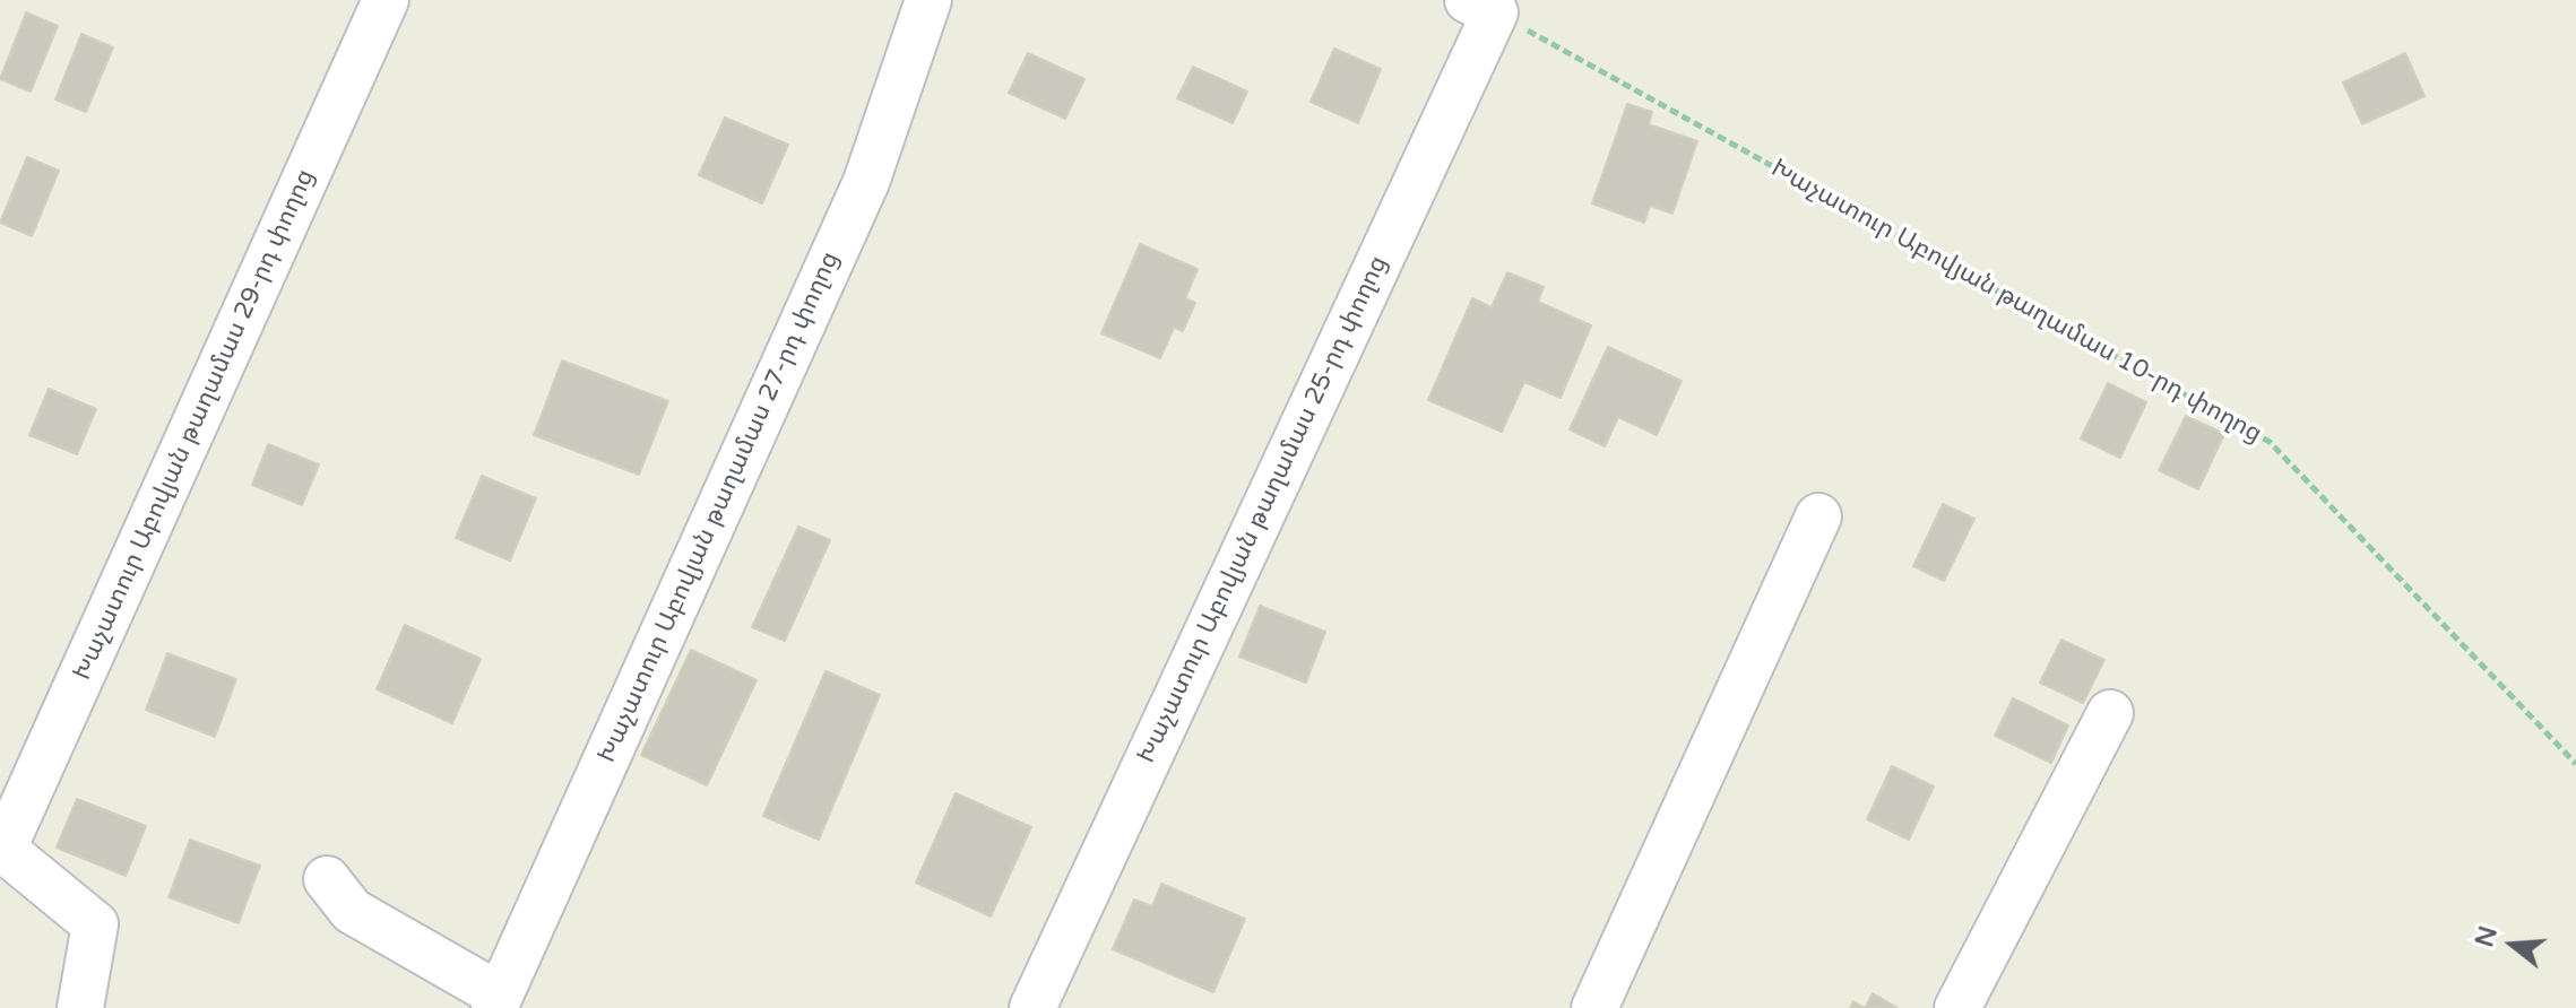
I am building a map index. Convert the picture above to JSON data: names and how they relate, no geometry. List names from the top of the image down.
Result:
{
  "streets": {
    "street": ["Խաչատուր Աբովյան թաղամաս 29-րդ փողոց", "Խաչատուր Աբովյան թաղամաս 27-րդ փողոց", "Խաչատուր Աբովյան թաղամաս 25-րդ փողոց"],
    "path": ["Խաչատուր Աբովյան թաղամաս 10-րդ փողոց"]
  },
  "crossings": [
    ["Խաչատուր Աբովյան թաղամաս 10-րդ փողոց", "Խաչատուր Աբովյան թաղամաս 25-րդ փողոց"]
  ],
  "north": "left"
}
